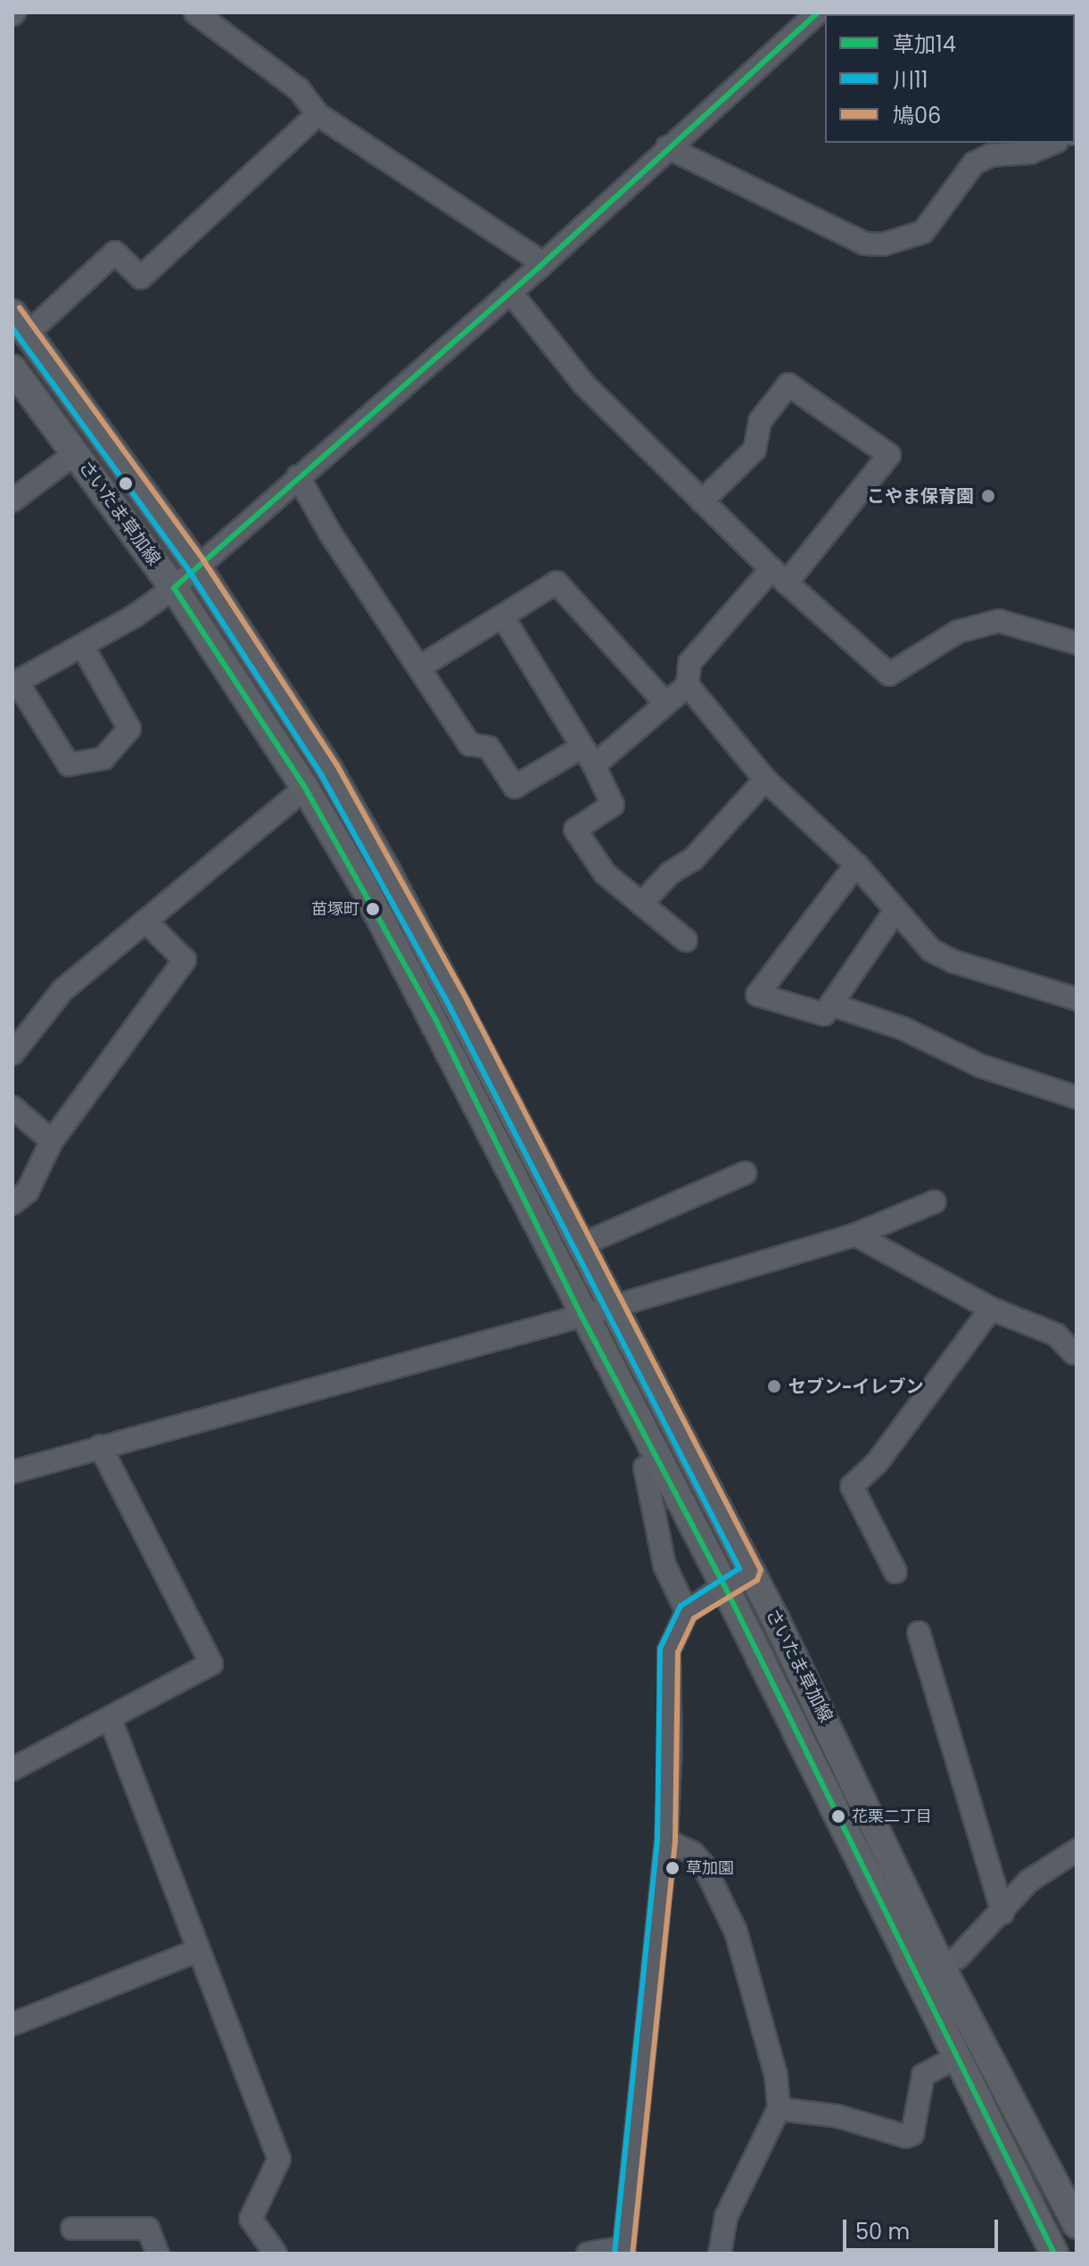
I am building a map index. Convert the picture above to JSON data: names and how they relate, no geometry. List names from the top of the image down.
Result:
{
  "streets": {
    "main road": ["さいたま草加線"]
  },
  "places": [
    "こやま保育園",
    "苗塚町",
    "セブン-イレブン",
    "花栗二丁目",
    "草加園"
  ],
  "lines": ["transit line 草加14", "transit line 鳩06", "transit line 川11"],
  "legend": ["草加14", "川11", "鳩06"],
  "scale_bar": "50 m"
}
